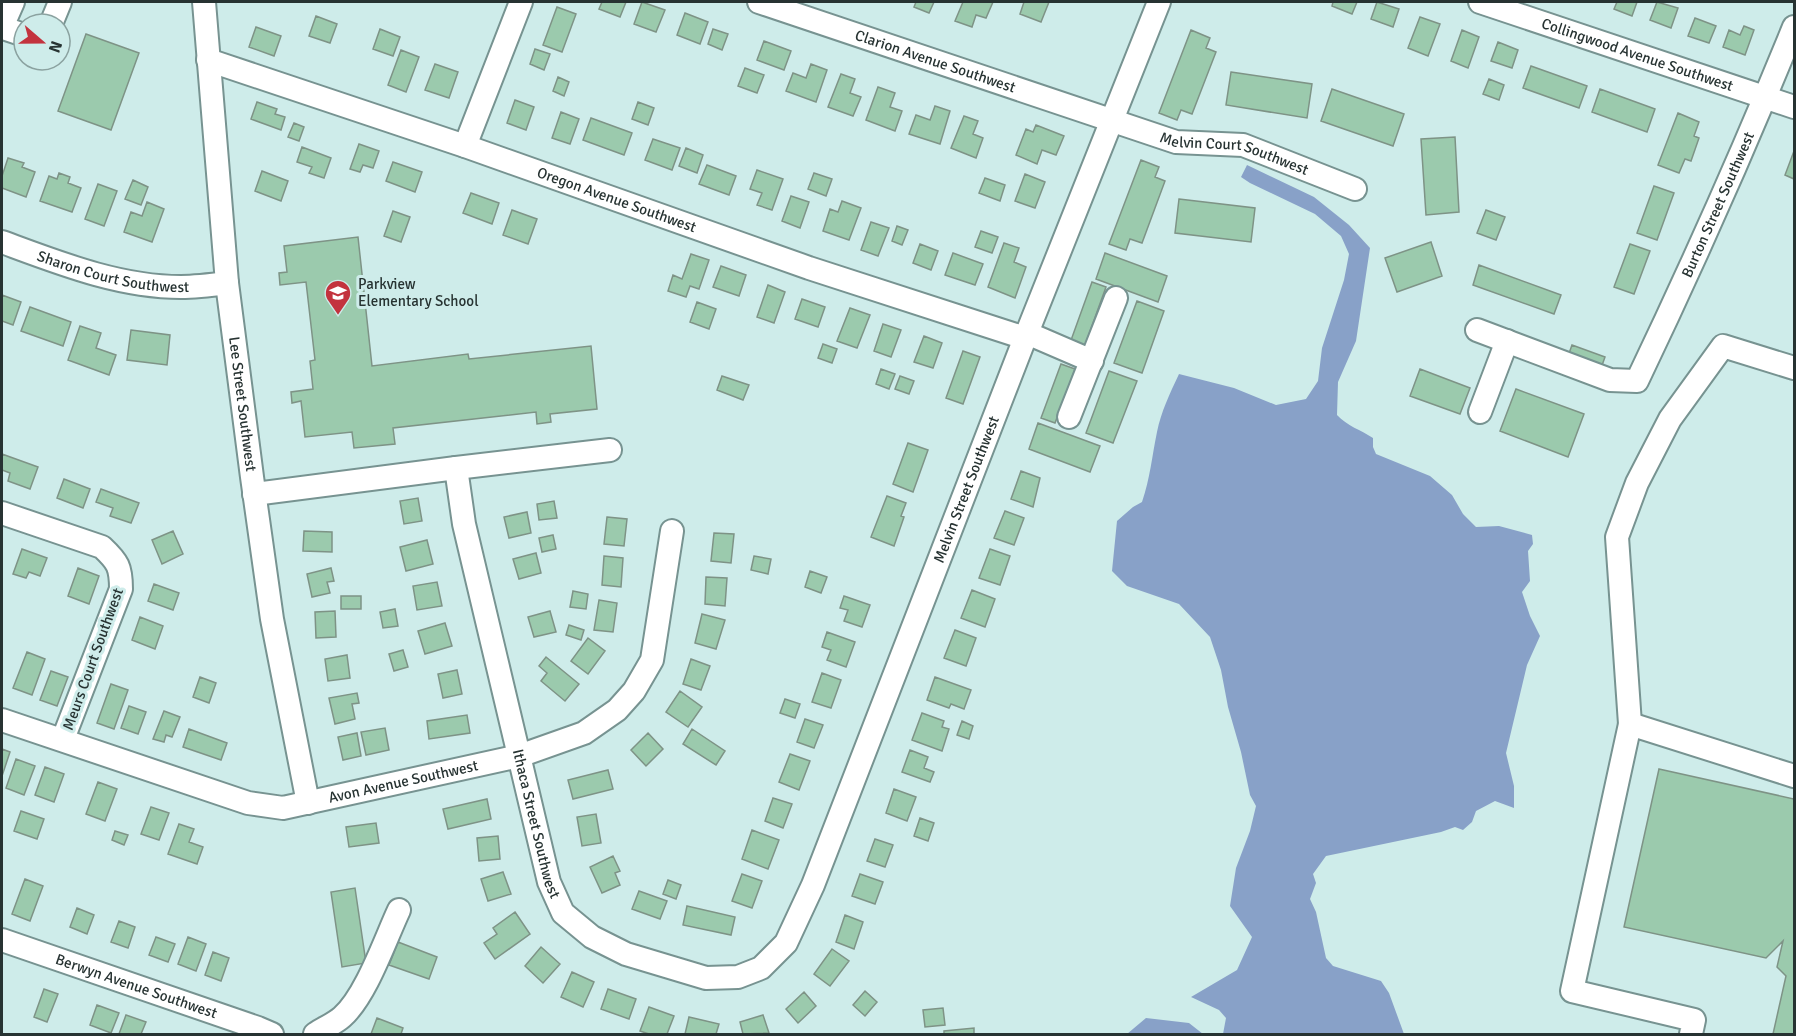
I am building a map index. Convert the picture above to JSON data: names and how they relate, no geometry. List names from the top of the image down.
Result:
{
  "streets": {
    "street": [
      "Collingwood Avenue Southwest",
      "Clarion Avenue Southwest",
      "Melvin Court Southwest",
      "Oregon Avenue Southwest",
      "Burton Street Southwest",
      "Sharon Court Southwest",
      "Lee Street Southwest",
      "Melvin Street Southwest",
      "Meurs Court Southwest",
      "Avon Avenue Southwest",
      "Ithaca Street Southwest",
      "Berwyn Avenue Southwest"
    ]
  },
  "crossings": [
    ["Collingwood Avenue Southwest", "Burton Street Southwest"],
    ["Clarion Avenue Southwest", "Melvin Court Southwest"],
    ["Clarion Avenue Southwest", "Melvin Street Southwest"],
    ["Melvin Court Southwest", "Melvin Street Southwest"],
    ["Oregon Avenue Southwest", "Lee Street Southwest"],
    ["Oregon Avenue Southwest", "Melvin Street Southwest"],
    ["Sharon Court Southwest", "Lee Street Southwest"],
    ["Lee Street Southwest", "Avon Avenue Southwest"],
    ["Melvin Street Southwest", "Ithaca Street Southwest"],
    ["Meurs Court Southwest", "Avon Avenue Southwest"],
    ["Avon Avenue Southwest", "Ithaca Street Southwest"]
  ],
  "places": {
    "school or university": ["Parkview Elementary School"]
  },
  "north": "right"
}
